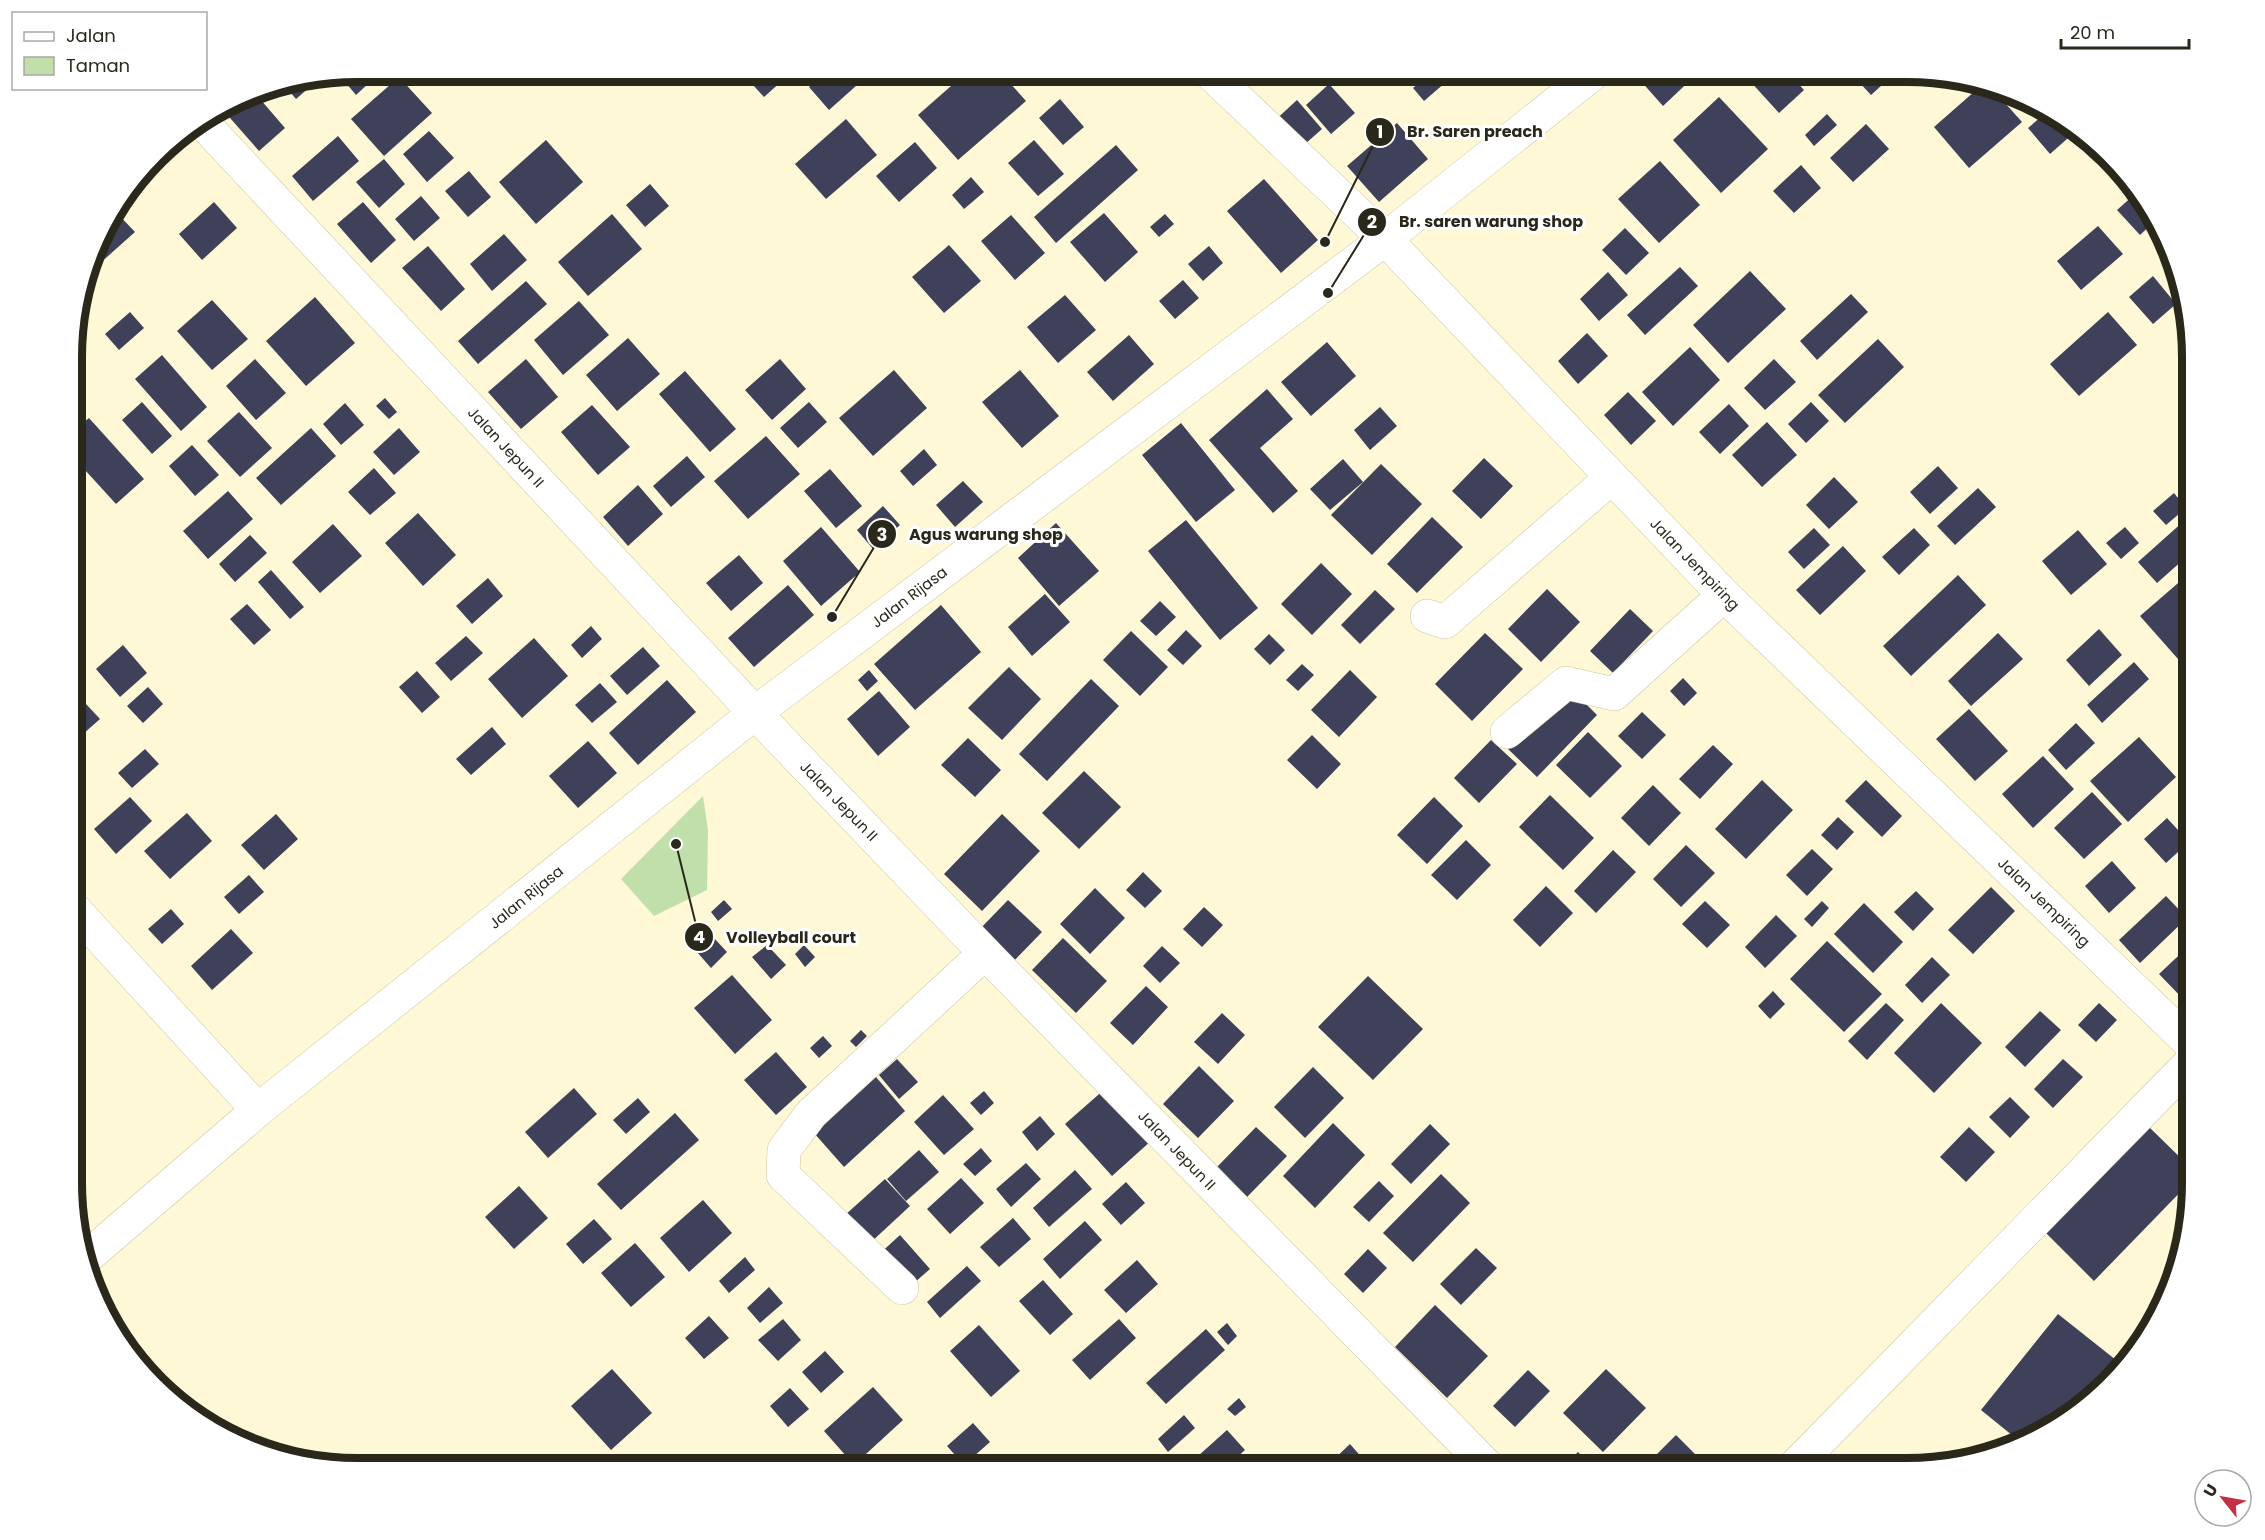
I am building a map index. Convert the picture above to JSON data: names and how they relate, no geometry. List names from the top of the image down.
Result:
{
  "streets": {
    "street": ["Jalan Jepun II", "Jalan Jempiring", "Jalan Rijasa"]
  },
  "crossings": [
    ["Jalan Jepun II", "Jalan Rijasa"],
    ["Jalan Jempiring", "Jalan Rijasa"]
  ],
  "places": [
    "Br. Saren preach",
    "Br. saren warung shop",
    "Agus warung shop",
    "Volleyball court"
  ],
  "legend": ["Jalan", "Taman"],
  "scale_bar": "20 m",
  "north": "top left"
}
